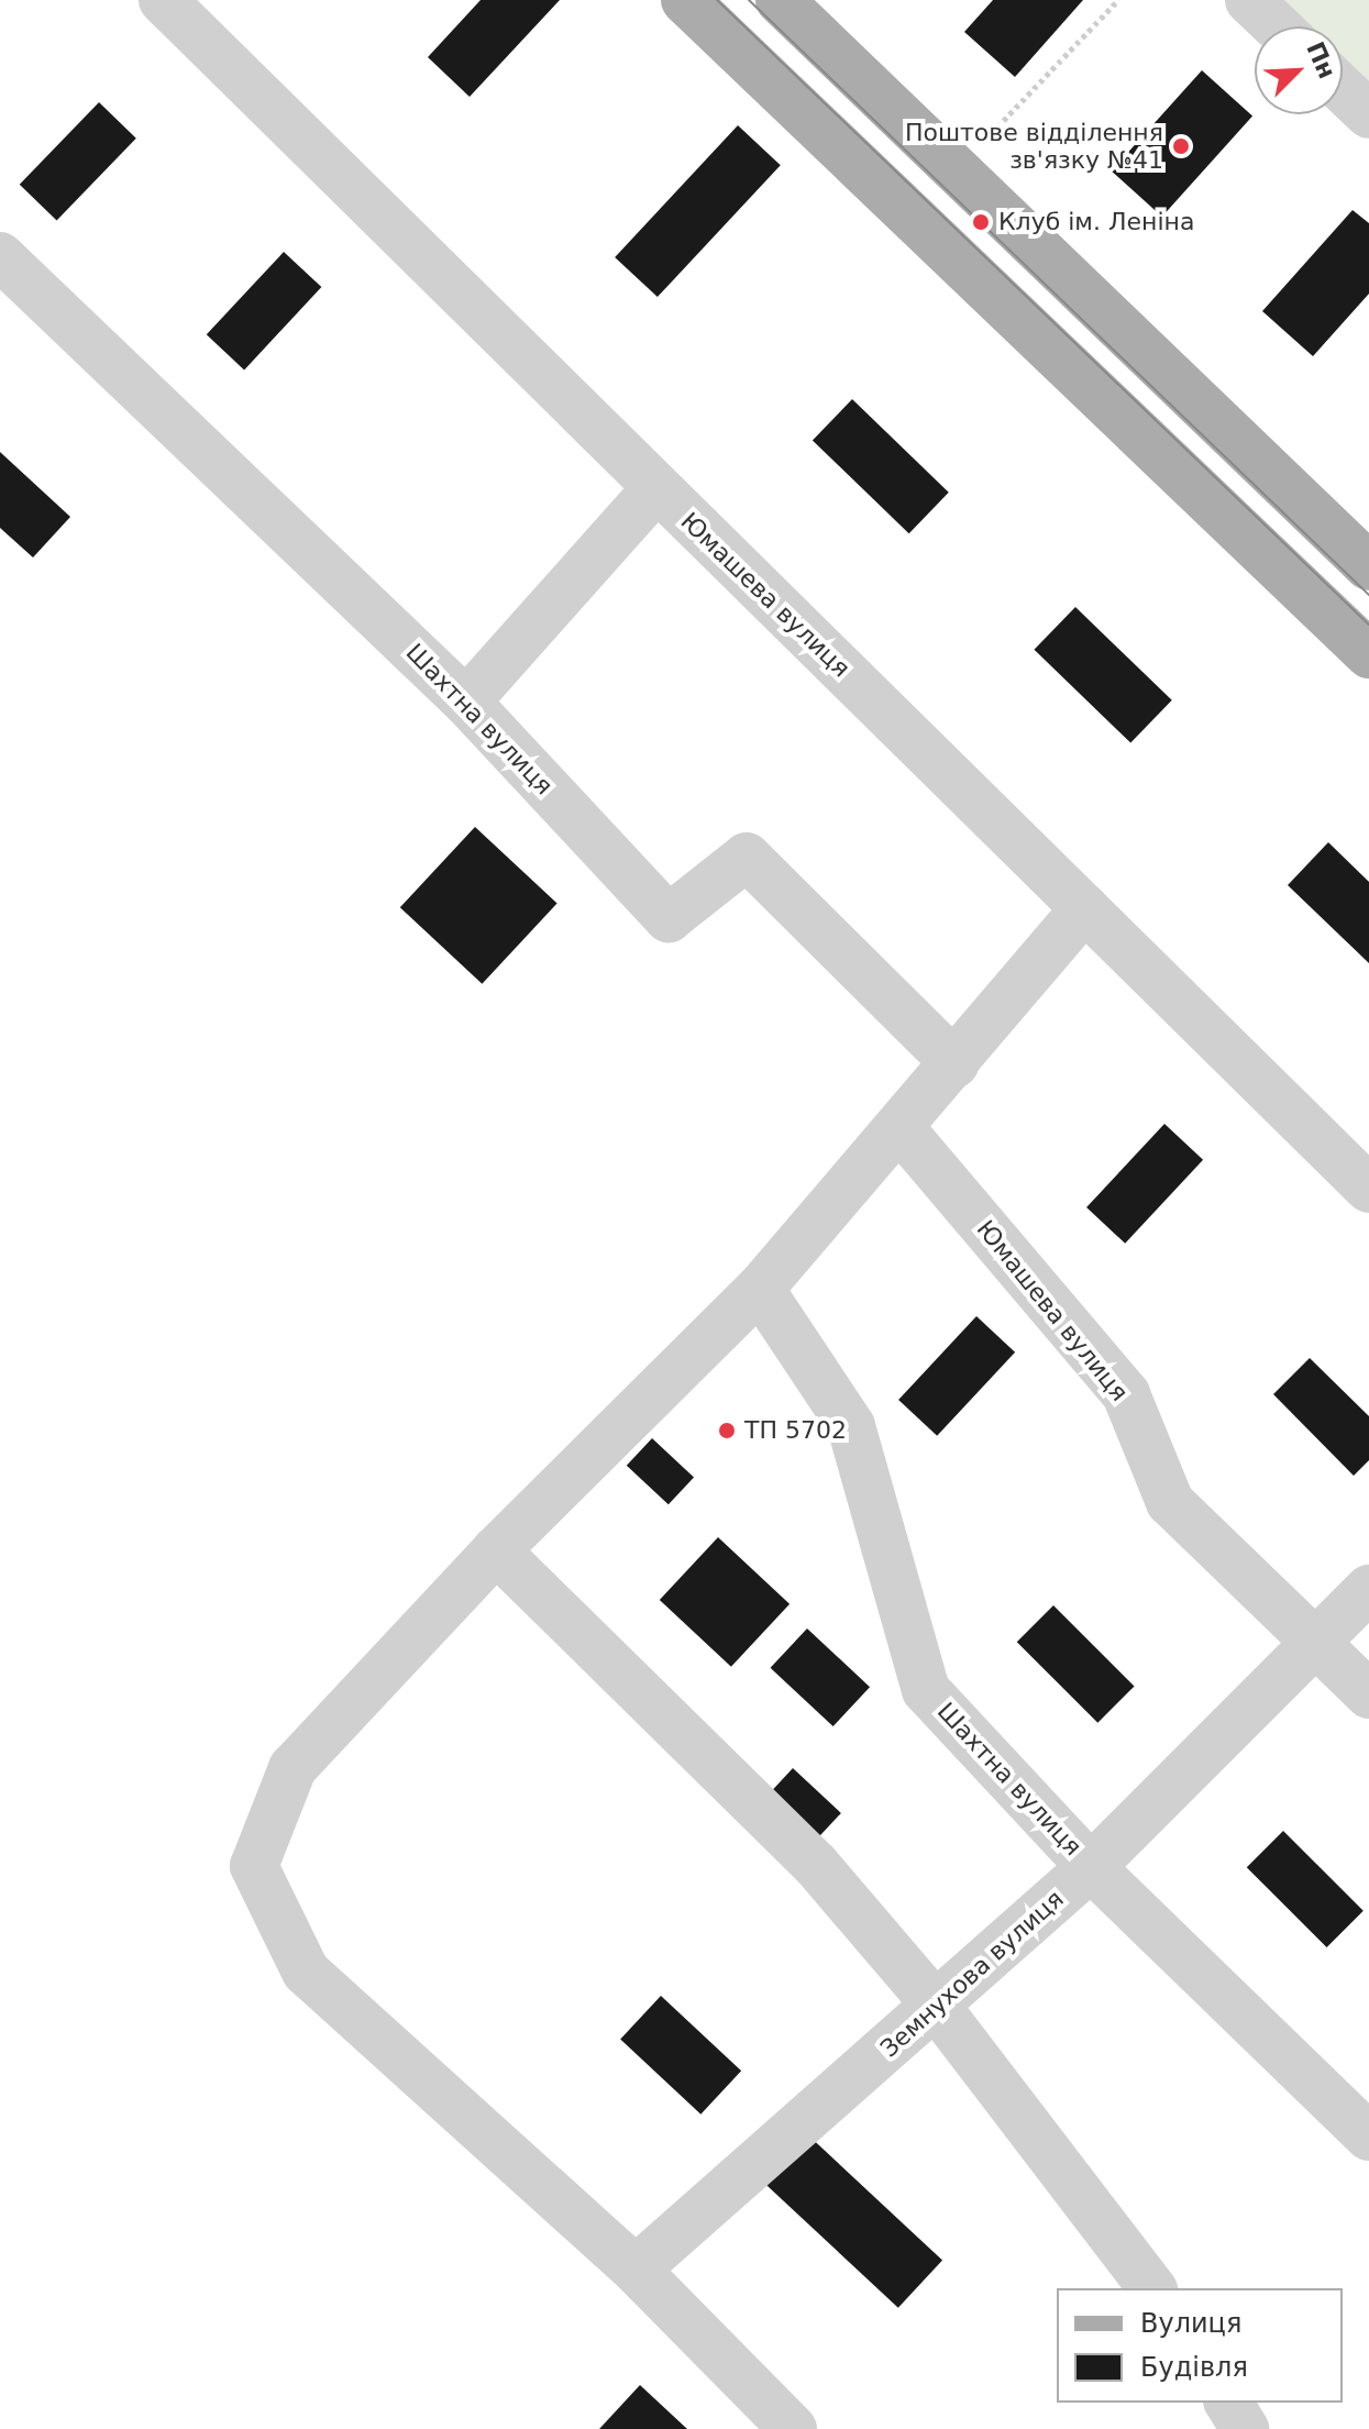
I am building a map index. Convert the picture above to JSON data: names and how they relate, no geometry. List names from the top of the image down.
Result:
{
  "streets": {
    "street": ["Юмашева вулиця", "Шахтна вулиця", "Земнухова вулиця"]
  },
  "crossings": [
    ["Юмашева вулиця", "Земнухова вулиця"],
    ["Шахтна вулиця", "Земнухова вулиця"]
  ],
  "places": ["Поштове відділення зв'язку №41", "Клуб ім. Леніна", "ТП 5702"],
  "legend": ["Вулиця", "Будівля"],
  "north": "top right"
}
